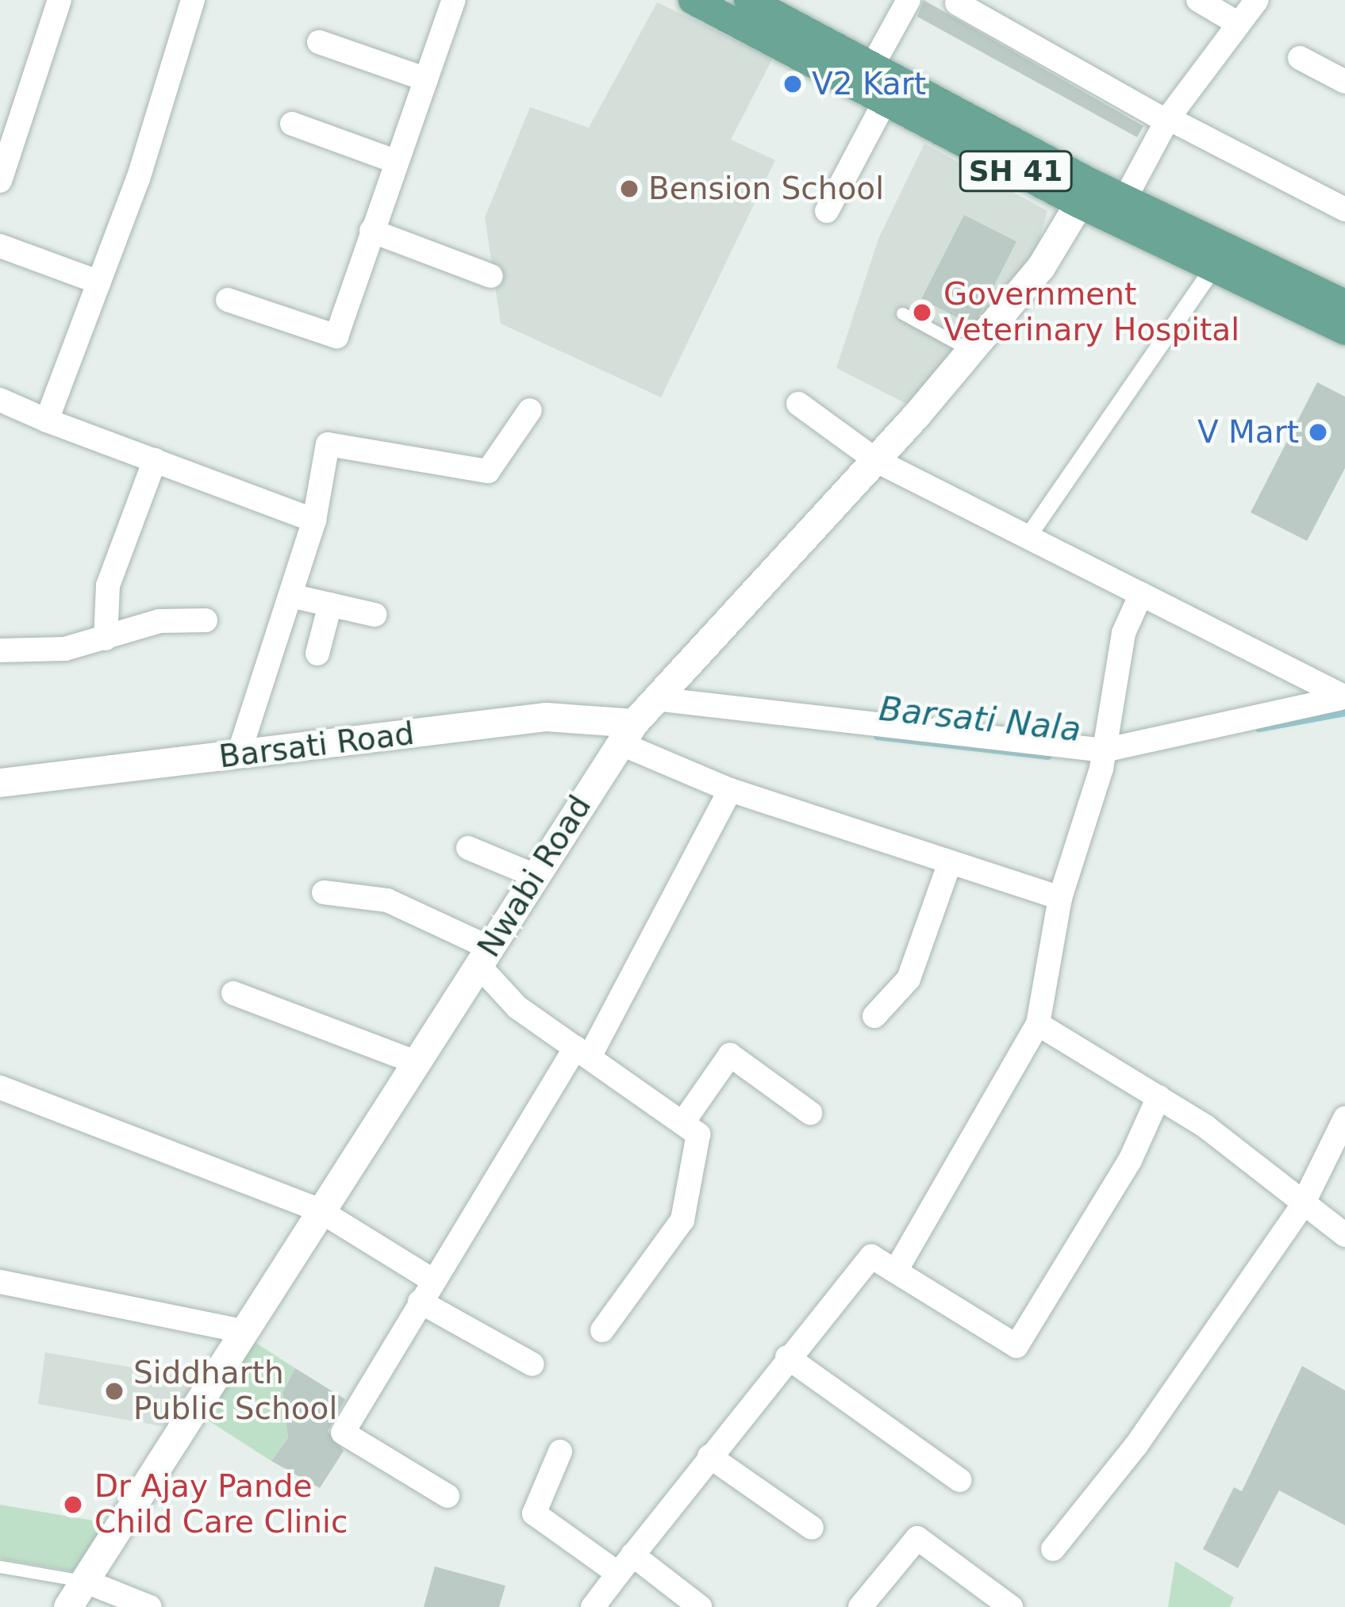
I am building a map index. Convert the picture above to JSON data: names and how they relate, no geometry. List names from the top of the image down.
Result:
{
  "streets": {
    "main road": ["SH 41"],
    "street": ["Barsati Road", "Nwabi Road"]
  },
  "crossings": [
    ["SH 41", "Nwabi Road"],
    ["Barsati Road", "Nwabi Road"]
  ],
  "water": ["Barsati Nala"],
  "places": [
    "V2 Kart",
    "Bension School",
    "Government Veterinary Hospital",
    "V Mart",
    "Siddharth Public School",
    "Dr Ajay Pande Child Care Clinic"
  ]
}
